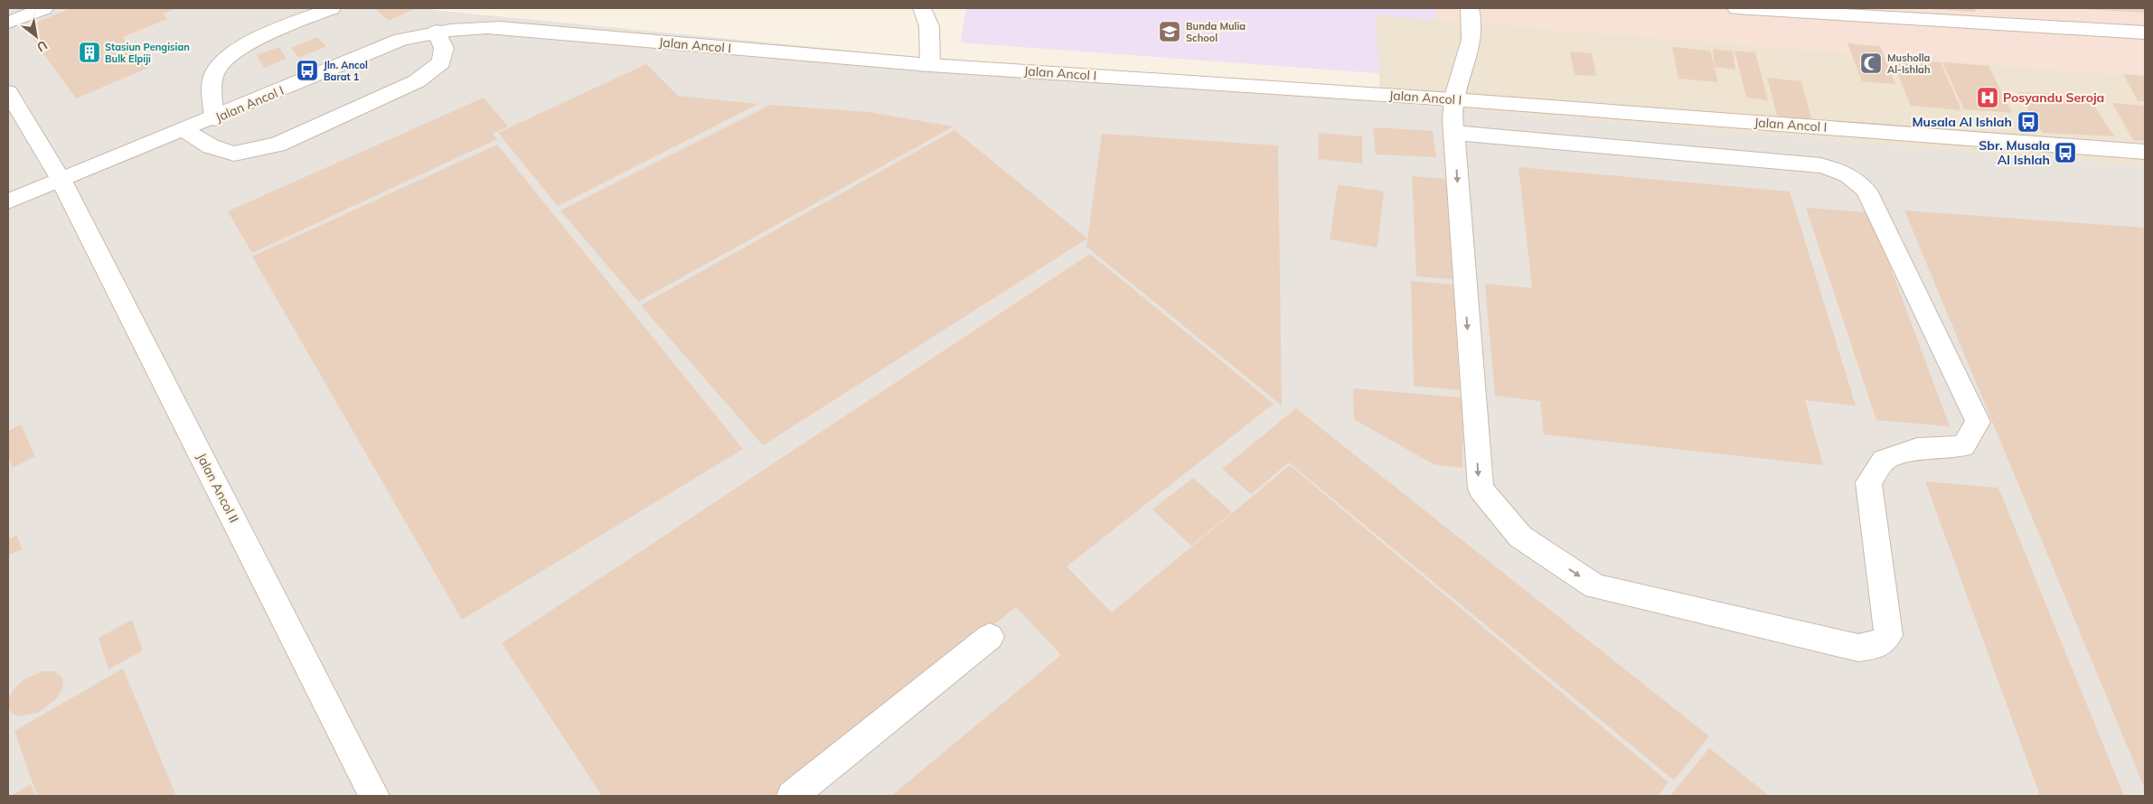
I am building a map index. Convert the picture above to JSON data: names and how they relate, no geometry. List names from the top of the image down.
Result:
{
  "streets": {
    "street": ["Jalan Ancol I", "Jalan Ancol II"]
  },
  "crossings": [
    ["Jalan Ancol I", "Jalan Ancol II"]
  ],
  "places": {
    "school or university": ["Bunda Mulia School"],
    "building": ["Stasiun Pengisian Bulk Elpiji"],
    "mosque": ["Musholla Al-Ishlah"],
    "bus stop": ["Jln. Ancol Barat 1", "Musala Al Ishlah", "Sbr. Musala Al Ishlah"],
    "hospital": ["Posyandu Seroja"]
  },
  "north": "bottom right"
}
